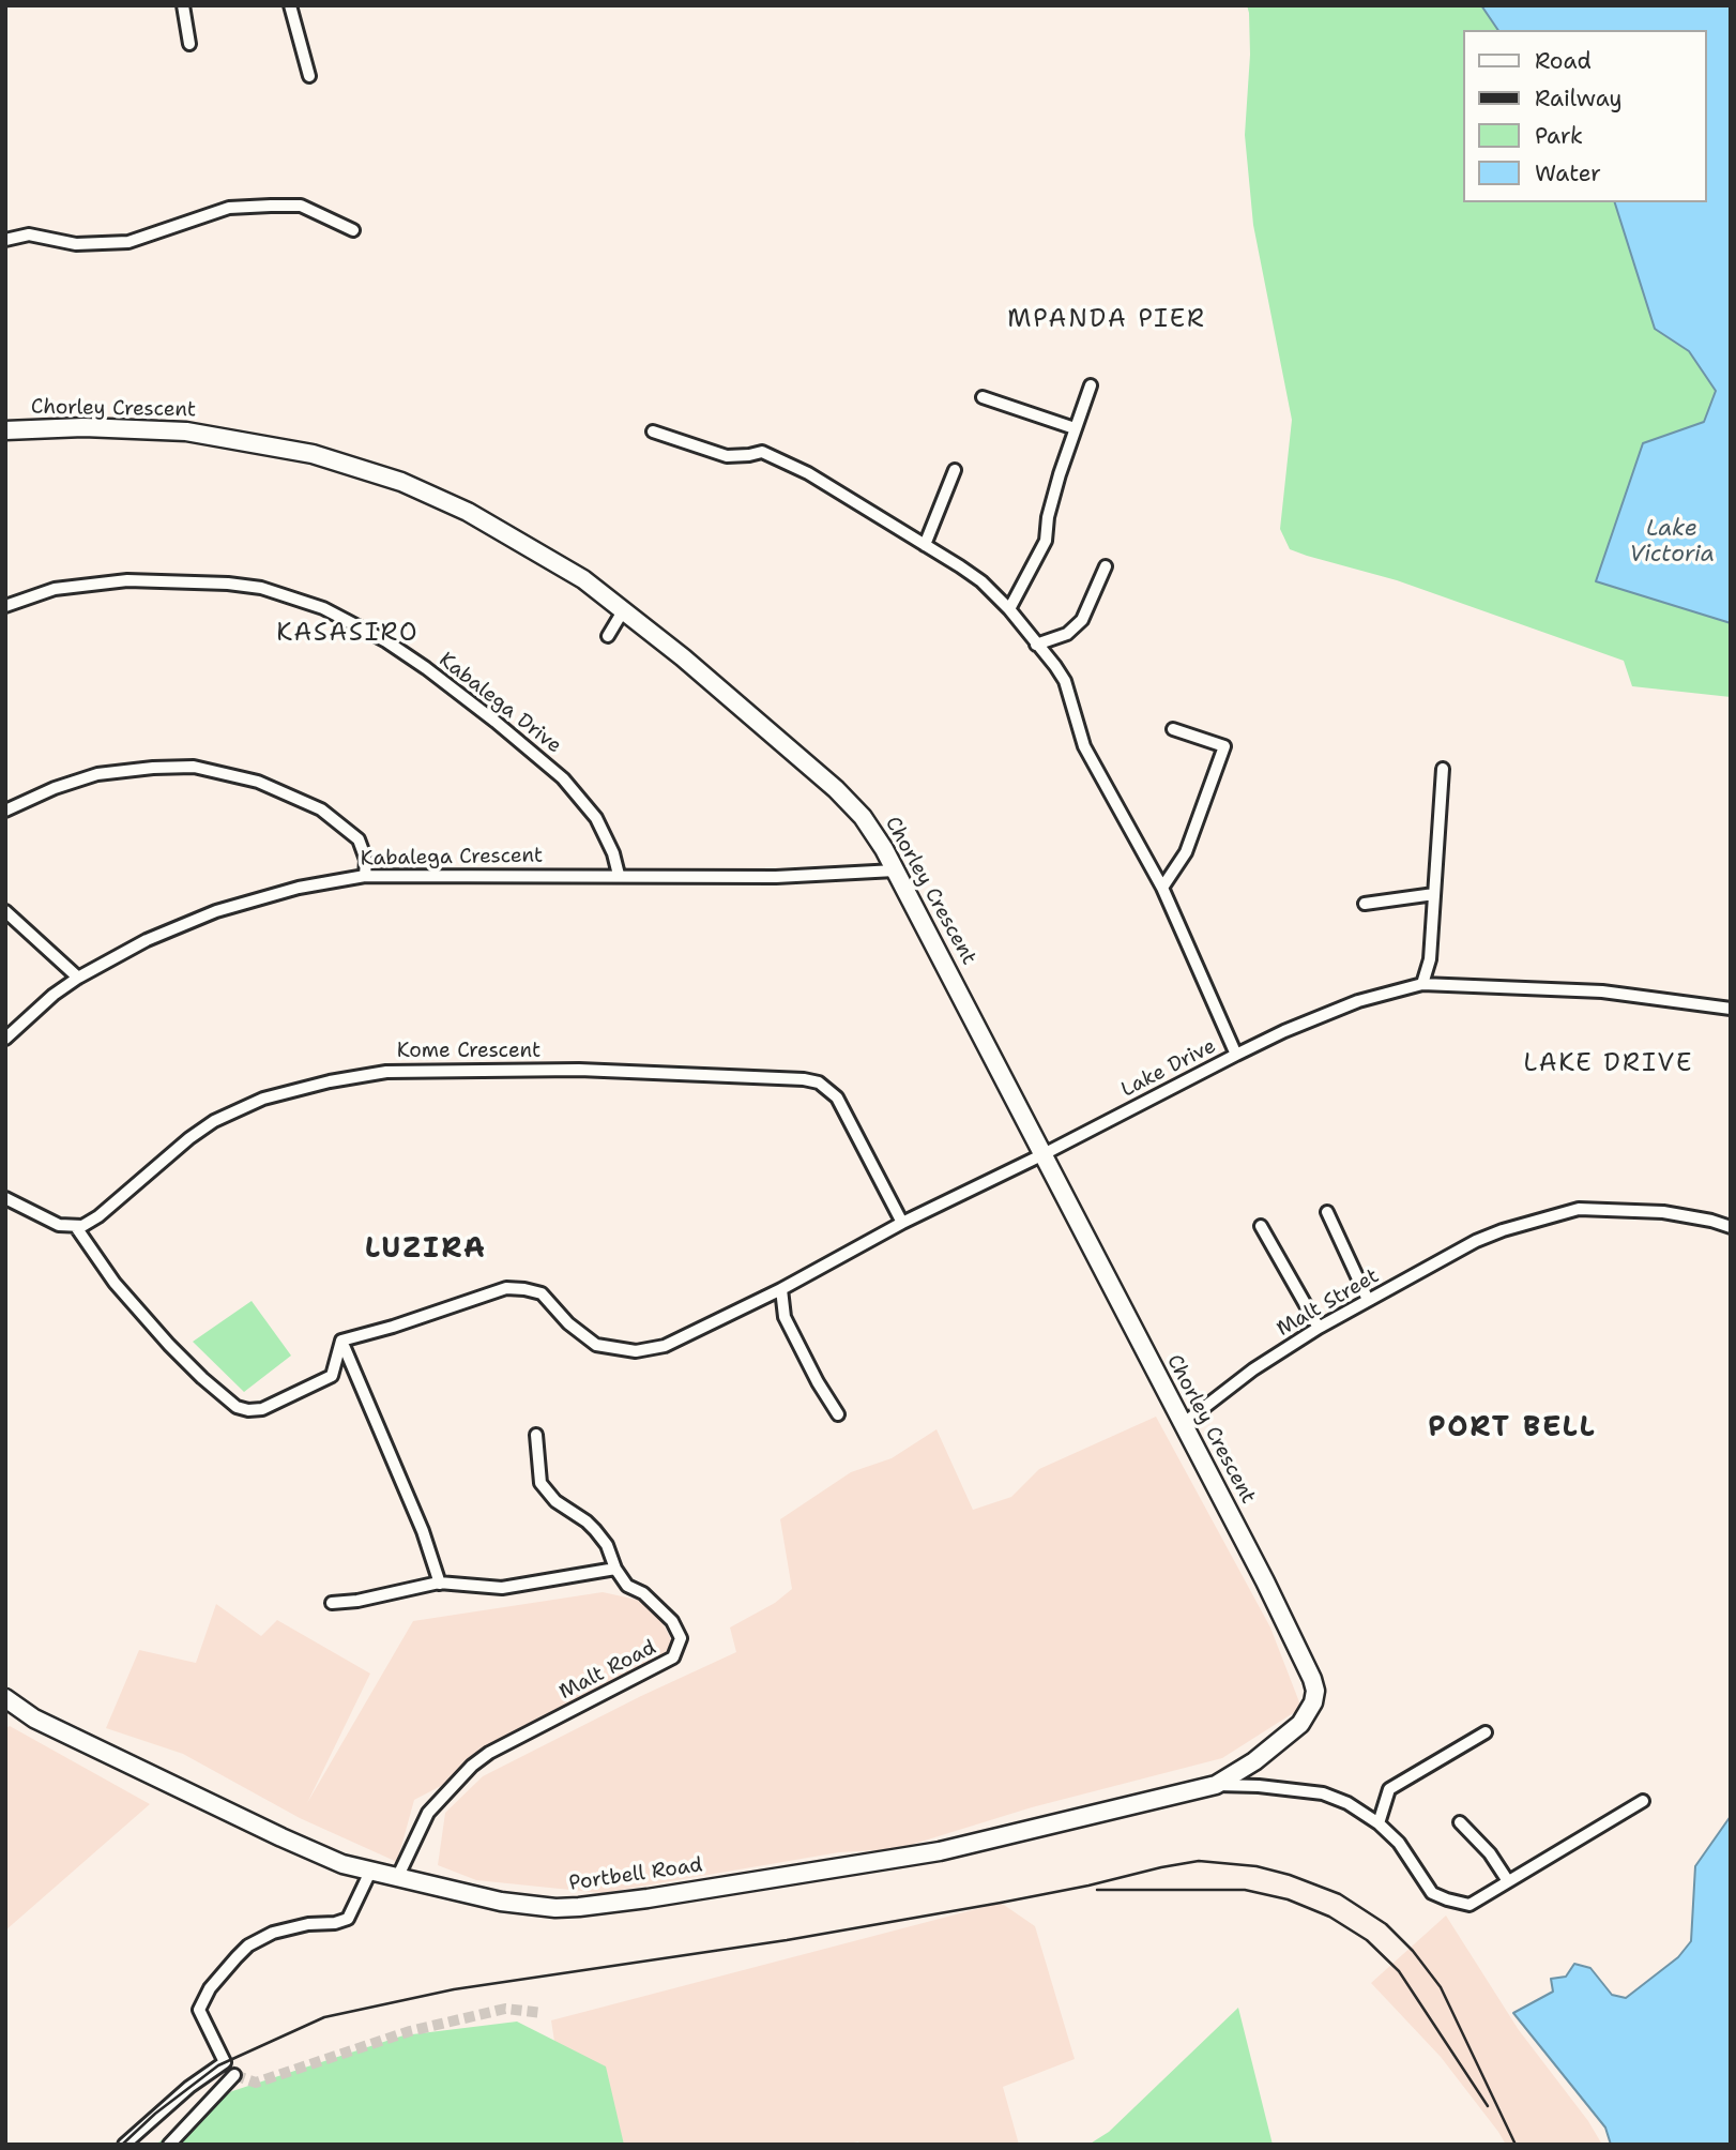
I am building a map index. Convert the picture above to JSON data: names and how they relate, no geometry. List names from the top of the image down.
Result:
{
  "streets": {
    "main road": ["Chorley Crescent", "Portbell Road"],
    "street": [
      "Kabalega Drive",
      "Kabalega Crescent",
      "Kome Crescent",
      "Lake Drive",
      "Malt Street",
      "Malt Road"
    ]
  },
  "crossings": [
    ["Chorley Crescent", "Kabalega Crescent"],
    ["Chorley Crescent", "Lake Drive"],
    ["Chorley Crescent", "Malt Street"],
    ["Chorley Crescent", "Portbell Road"],
    ["Kabalega Drive", "Kabalega Crescent"],
    ["Kome Crescent", "Lake Drive"],
    ["Malt Road", "Portbell Road"]
  ],
  "districts": [
    "MPANDA PIER",
    "KASASIRO",
    "LAKE DRIVE",
    "LUZIRA",
    "PORT BELL"
  ],
  "water": ["Lake Victoria"],
  "legend": [
    "Road",
    "Railway",
    "Park",
    "Water"
  ]
}
